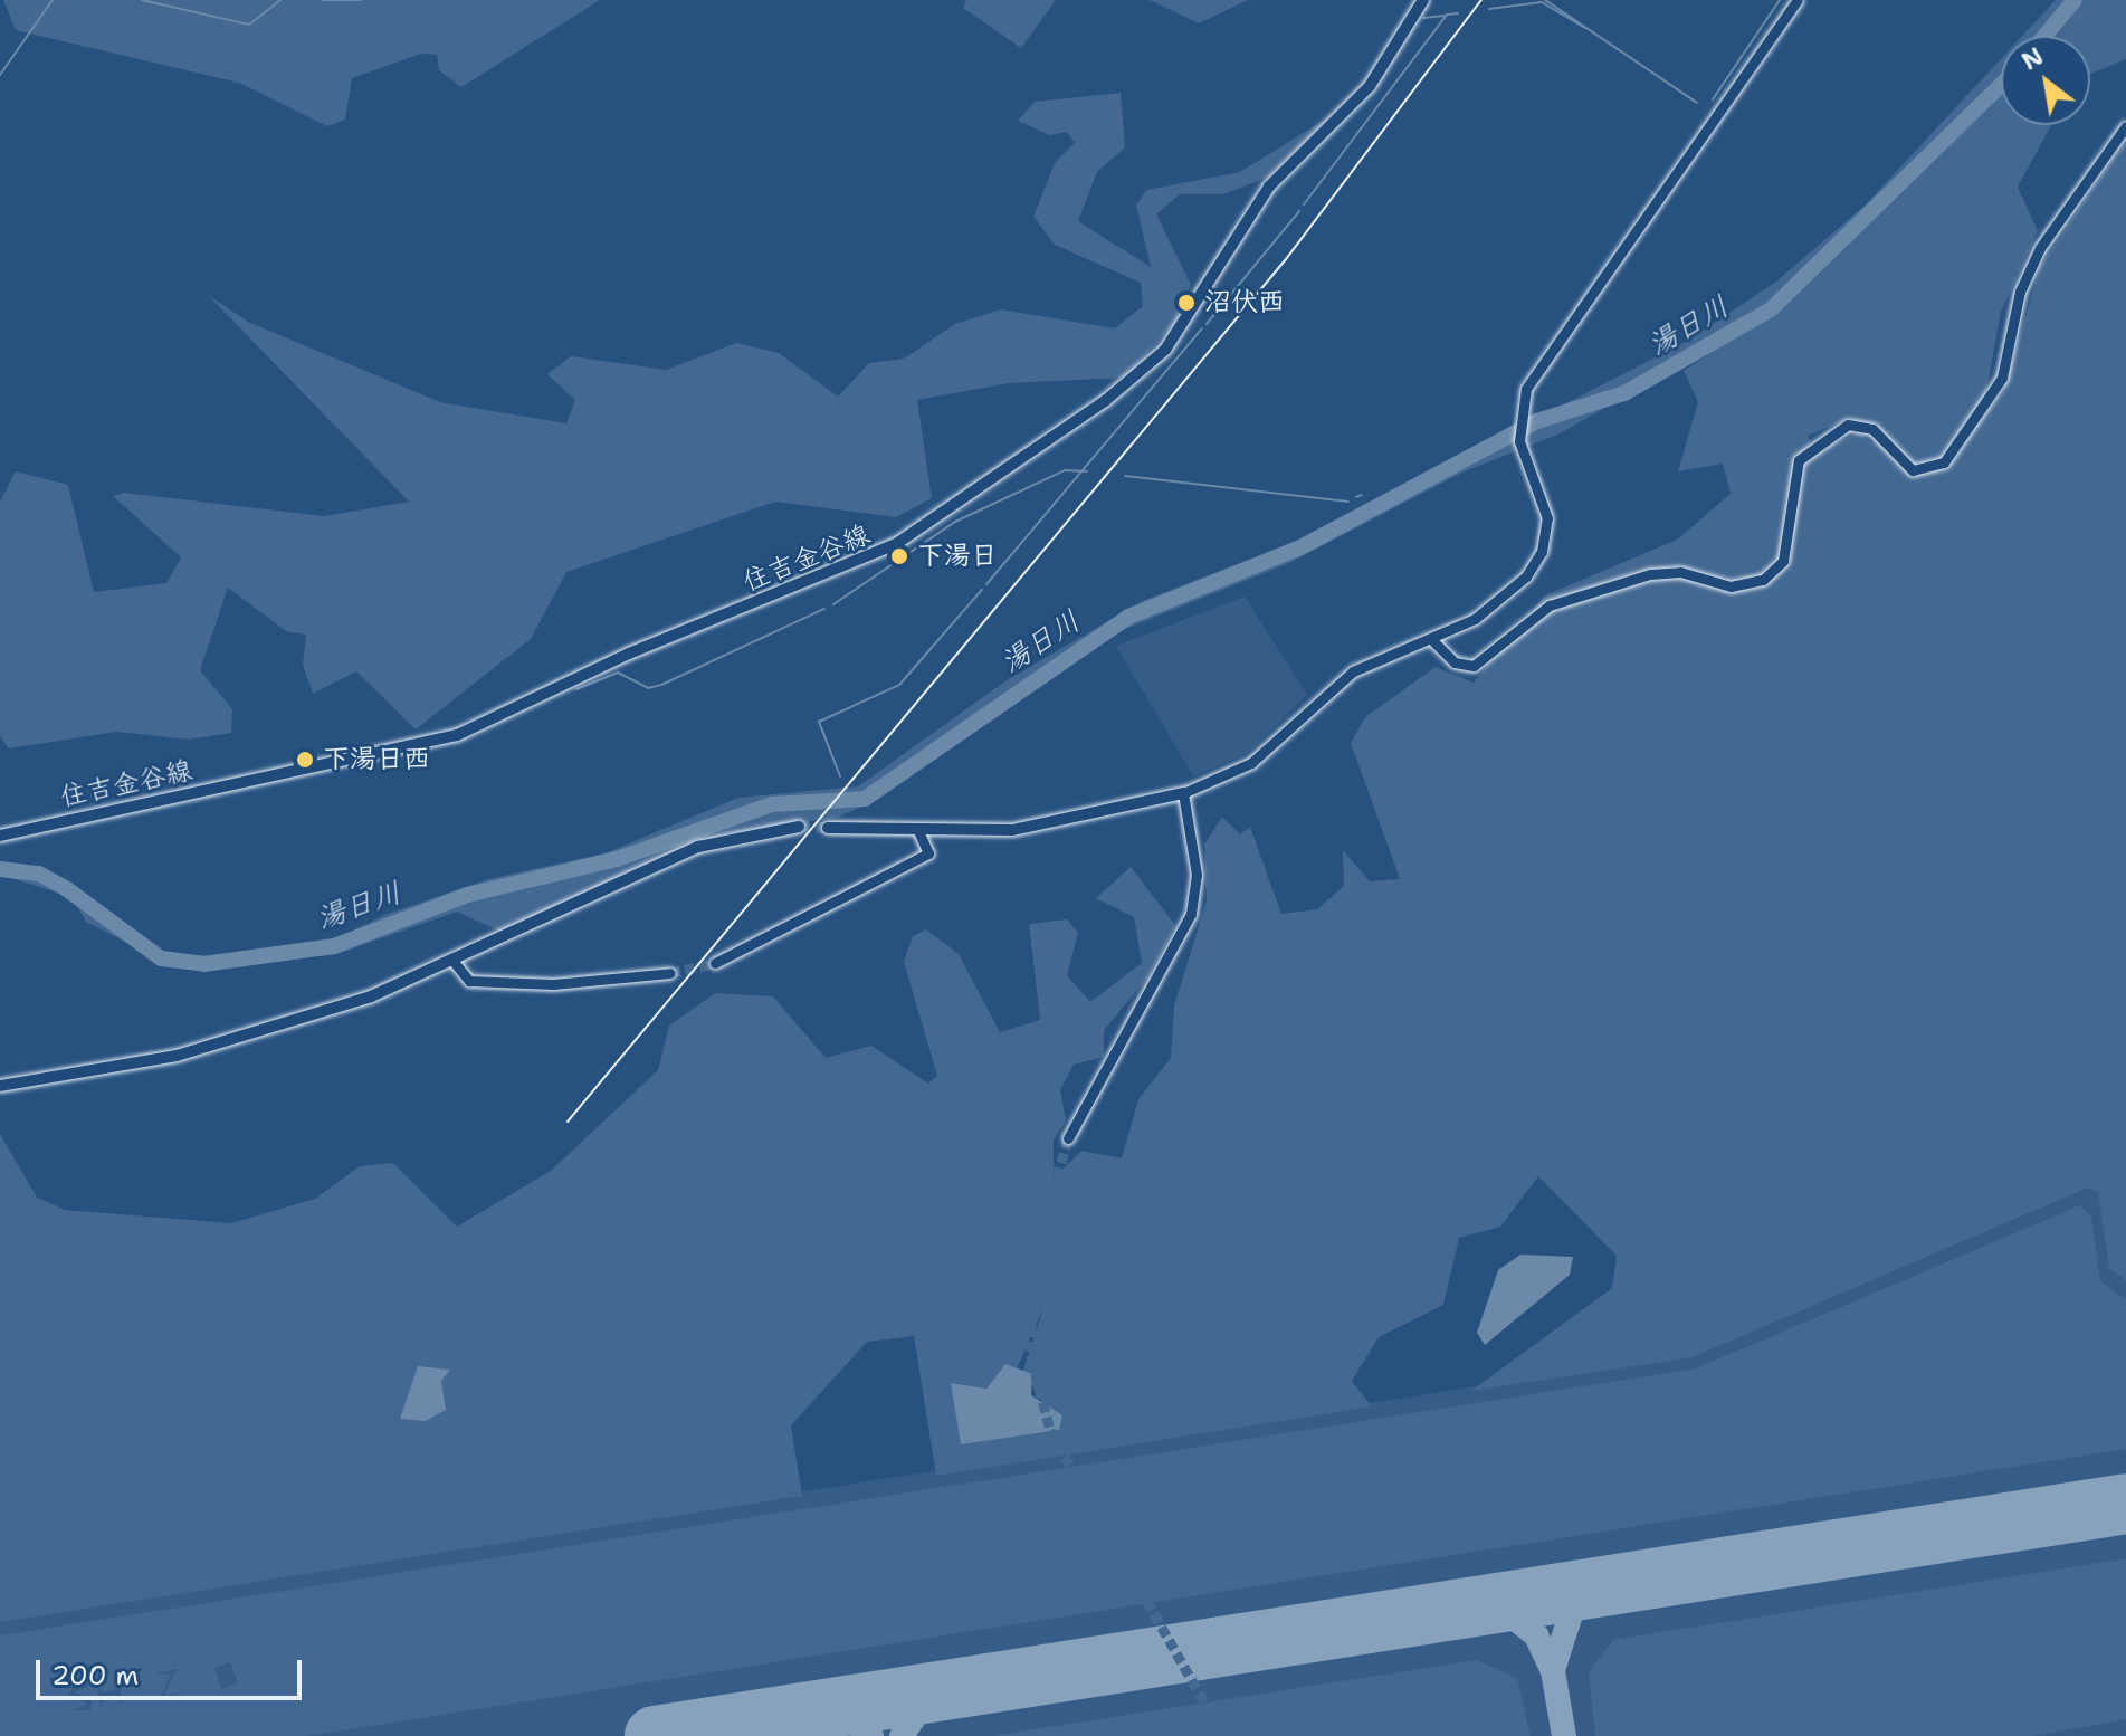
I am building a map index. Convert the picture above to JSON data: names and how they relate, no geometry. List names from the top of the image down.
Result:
{
  "streets": {
    "main road": ["住吉金谷線"]
  },
  "water": ["湯日川"],
  "places": ["沼伏西", "下湯日", "下湯日西"],
  "scale_bar": "200 m",
  "north": "top left"
}
